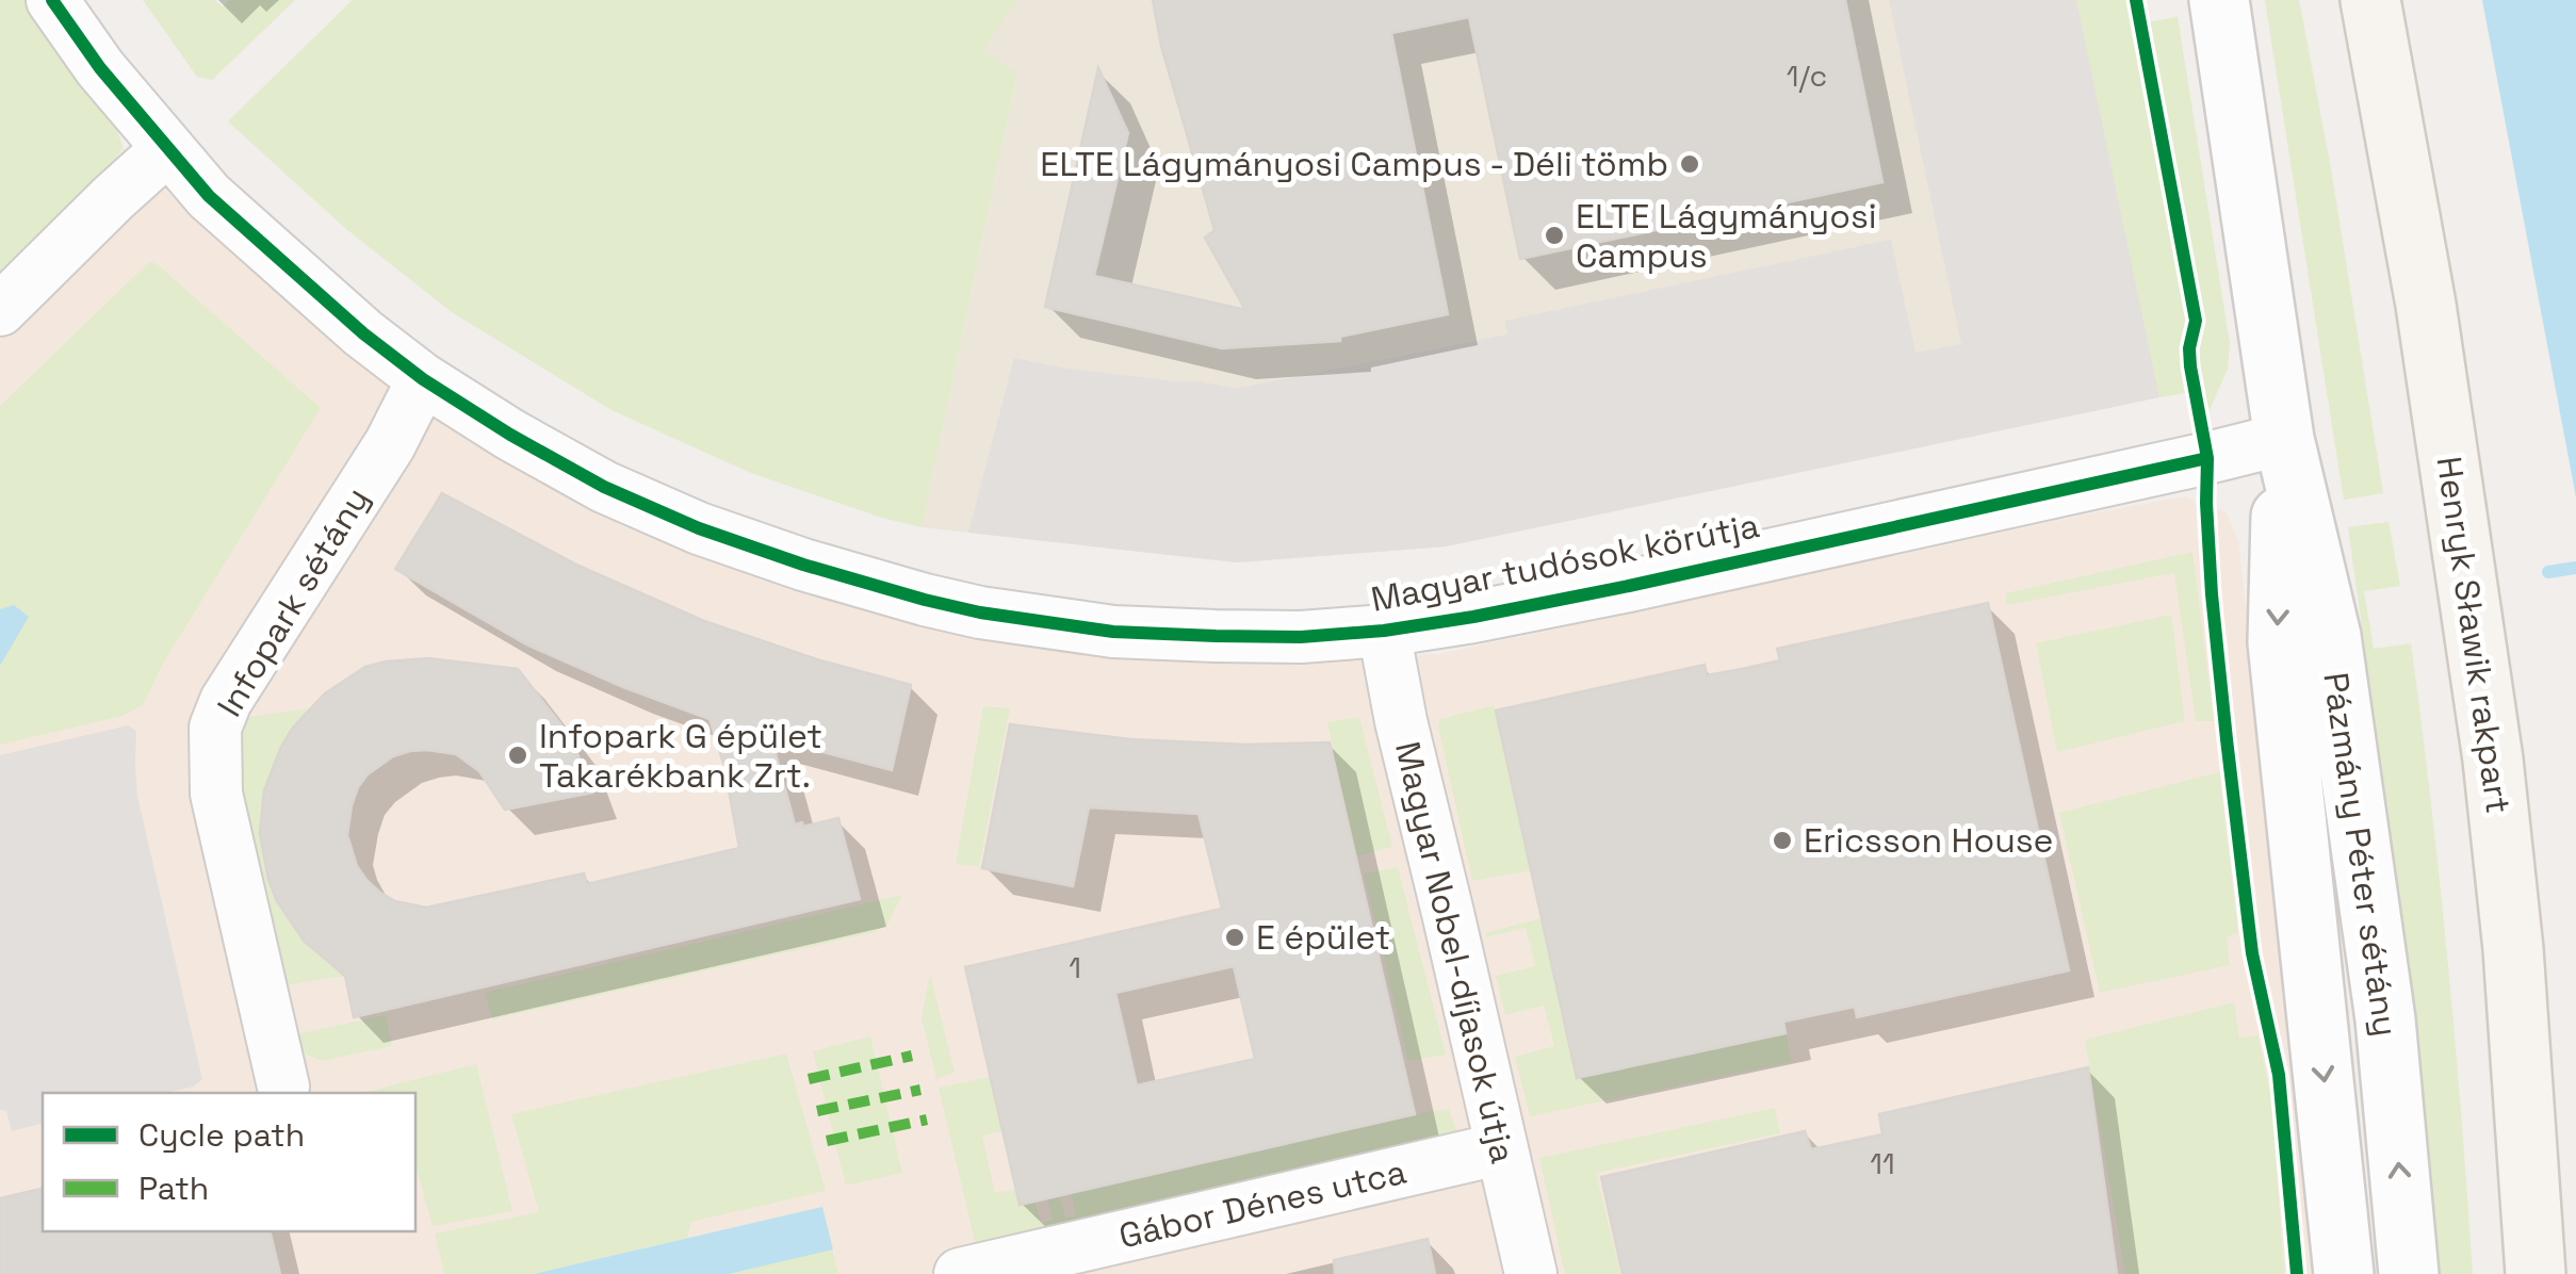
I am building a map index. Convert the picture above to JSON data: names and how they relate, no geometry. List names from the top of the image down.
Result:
{
  "streets": {
    "main road": ["Henryk Sławik rakpart"],
    "street": [
      "Magyar tudósok körútja",
      "Infopark sétány",
      "Pázmány Péter sétány",
      "Magyar Nobel-díjasok útja",
      "Gábor Dénes utca"
    ]
  },
  "crossings": [
    ["Magyar tudósok körútja", "Infopark sétány"],
    ["Magyar tudósok körútja", "Pázmány Péter sétány"],
    ["Magyar tudósok körútja", "Magyar Nobel-díjasok útja"],
    ["Magyar Nobel-díjasok útja", "Gábor Dénes utca"]
  ],
  "places": [
    "ELTE Lágymányosi Campus - Déli tömb",
    "ELTE Lágymányosi Campus",
    "Infopark G épület Takarékbank Zrt.",
    "Ericsson House",
    "E épület"
  ],
  "house_numbers": ["1/c", "1", "11"],
  "legend": ["Cycle path", "Path"]
}
